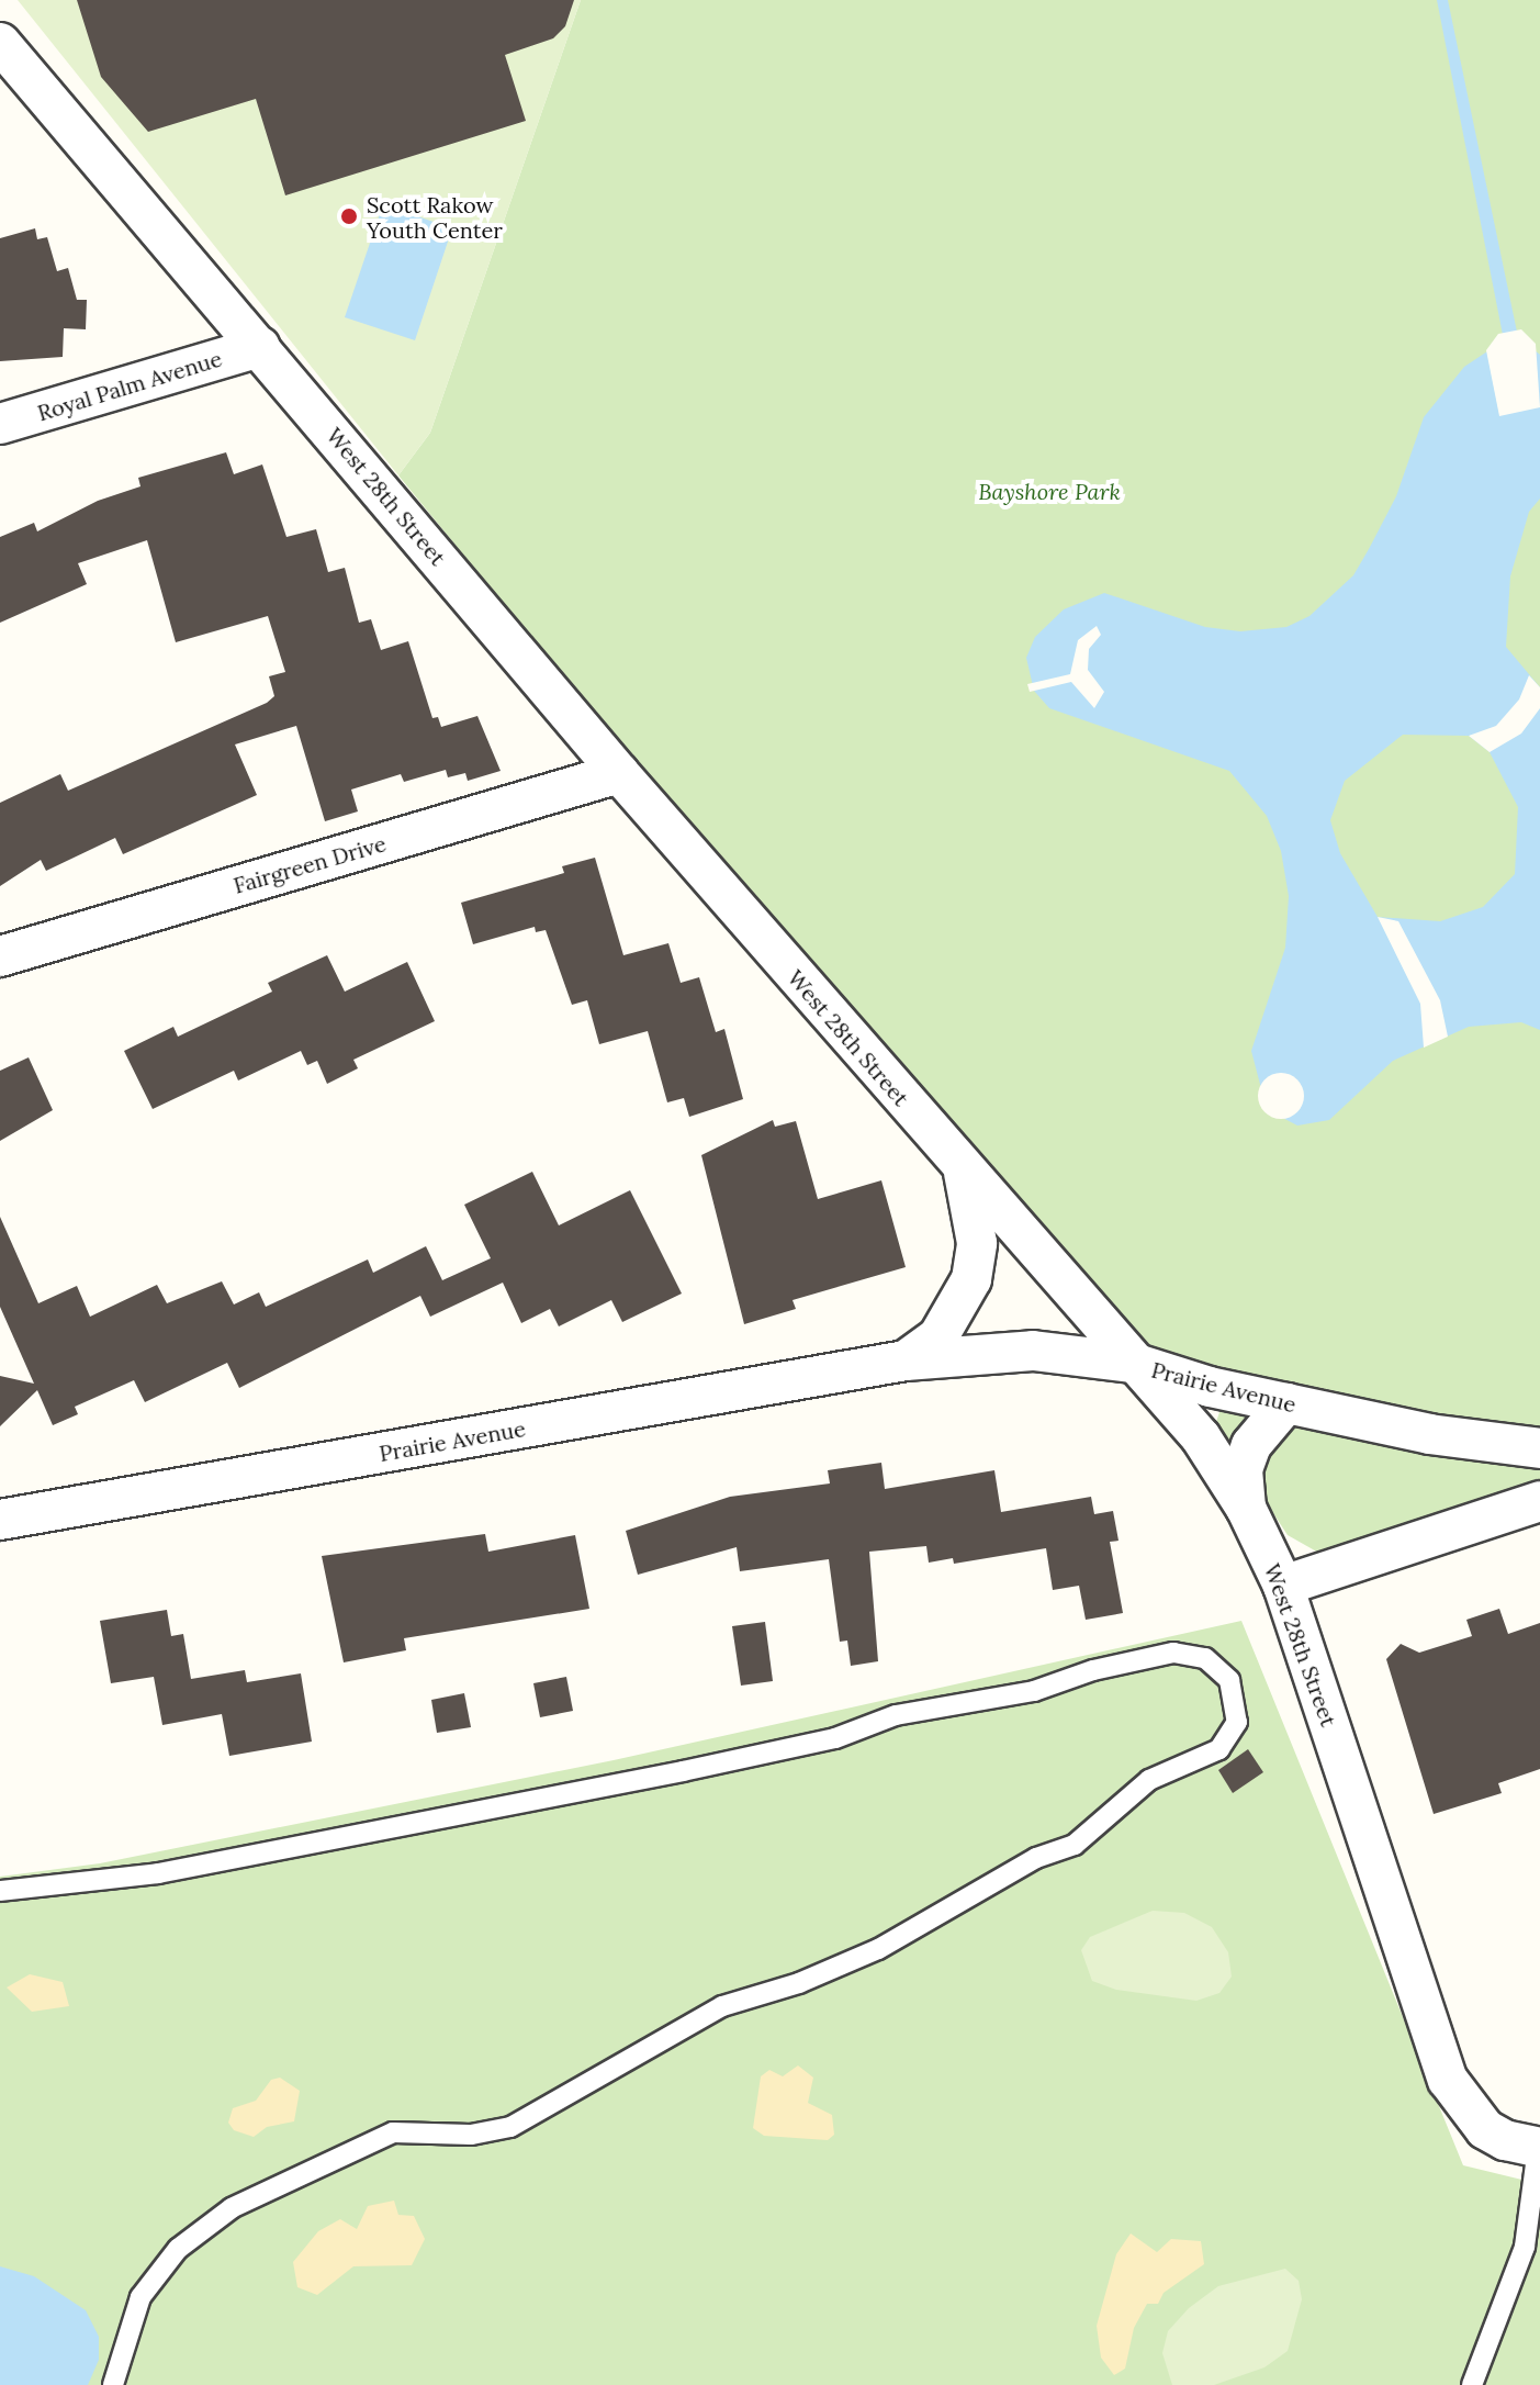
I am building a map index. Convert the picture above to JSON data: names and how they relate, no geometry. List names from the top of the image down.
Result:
{
  "streets": {
    "street": [
      "Royal Palm Avenue",
      "West 28th Street",
      "Fairgreen Drive",
      "Prairie Avenue"
    ]
  },
  "crossings": [
    ["Royal Palm Avenue", "West 28th Street"],
    ["West 28th Street", "Fairgreen Drive"],
    ["West 28th Street", "Prairie Avenue"]
  ],
  "parks": ["Bayshore Park"],
  "places": ["Scott Rakow Youth Center"]
}
